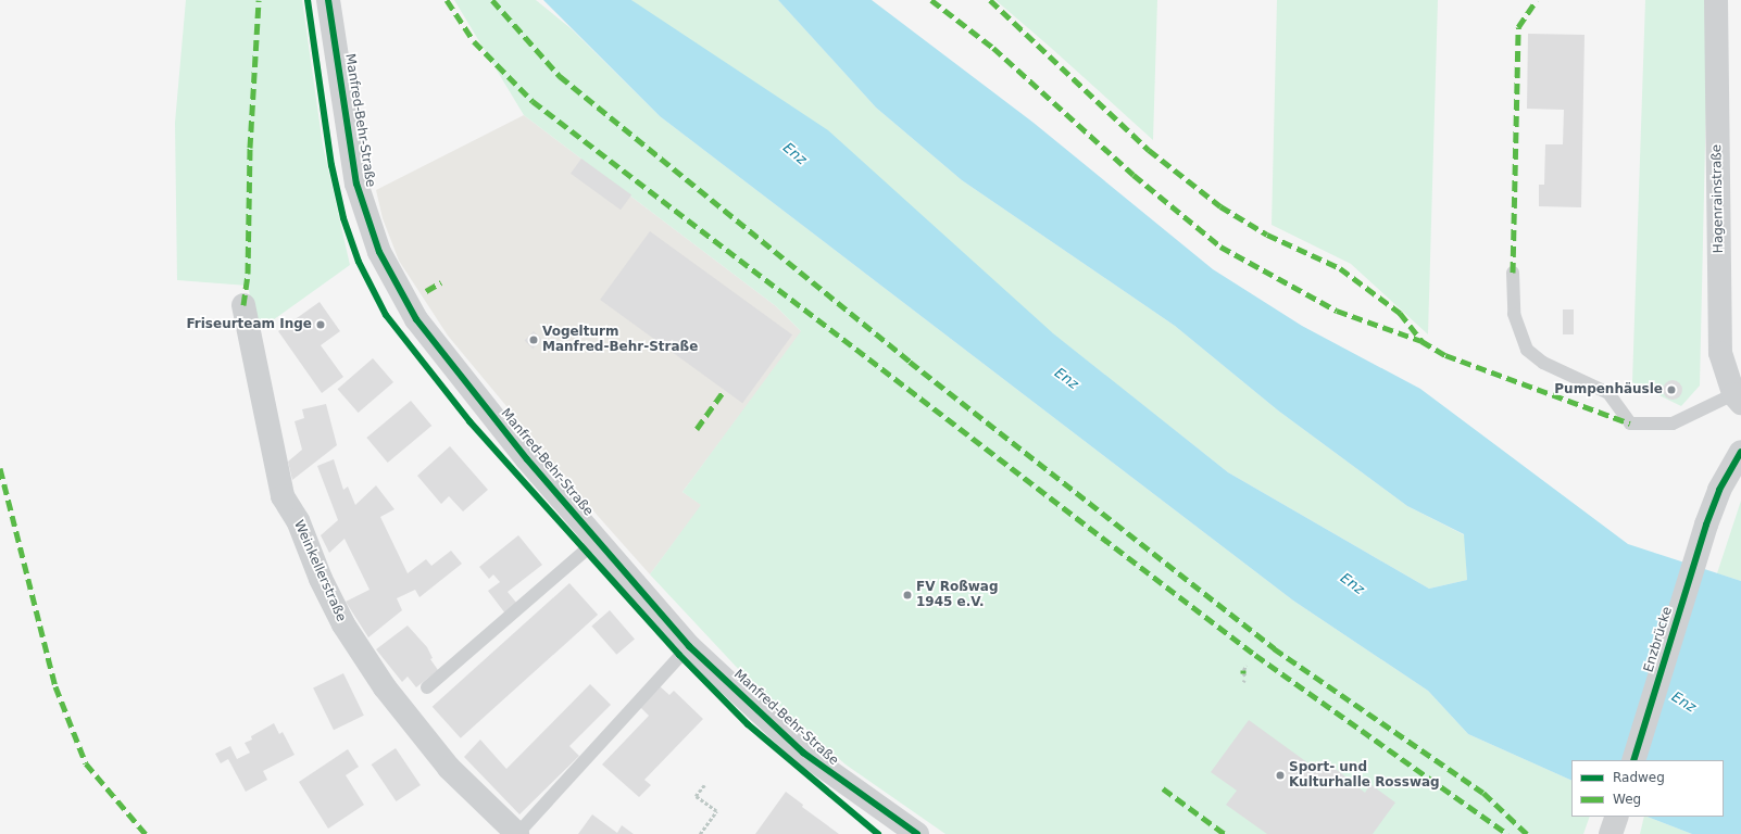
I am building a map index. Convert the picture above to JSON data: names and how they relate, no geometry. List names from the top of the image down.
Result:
{
  "streets": {
    "street": [
      "Manfred-Behr-Straße",
      "Hagenrainstraße",
      "Weinkellerstraße",
      "Enzbrücke"
    ]
  },
  "water": ["Enz"],
  "places": [
    "Friseurteam Inge",
    "Vogelturm Manfred-Behr-Straße",
    "Pumpenhäusle",
    "FV Roßwag 1945 e.V.",
    "Sport- und Kulturhalle Rosswag"
  ],
  "legend": ["Radweg", "Weg"]
}
